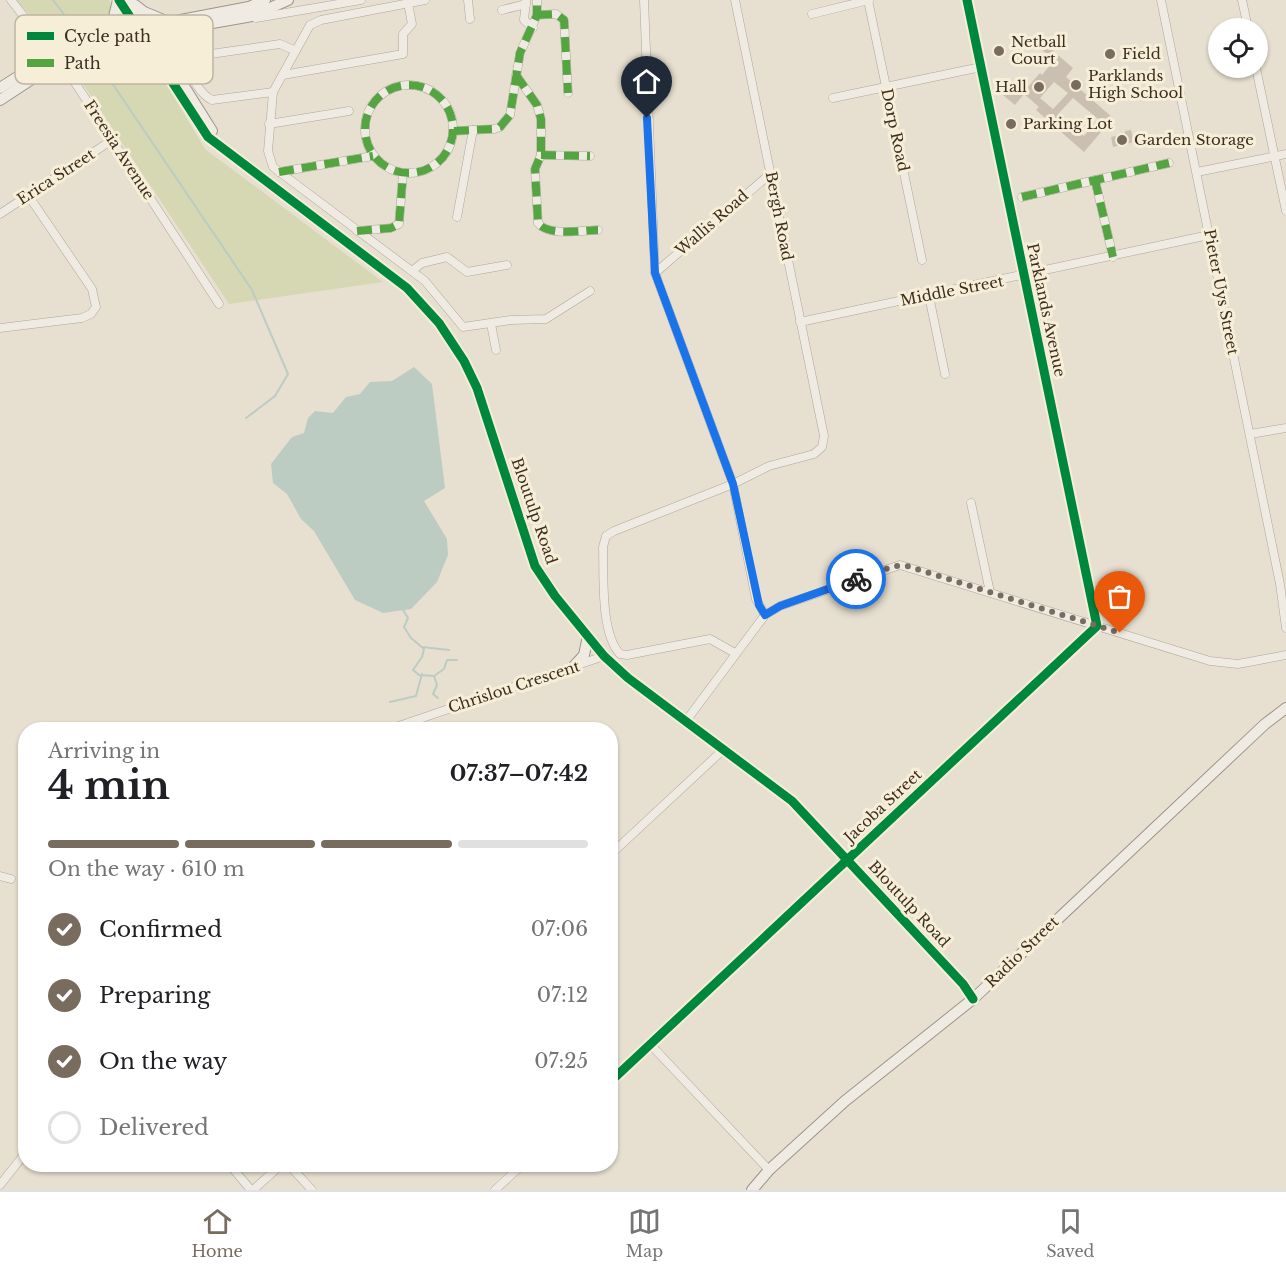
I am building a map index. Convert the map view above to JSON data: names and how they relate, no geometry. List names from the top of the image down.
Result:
{
  "streets": {
    "street": [
      "Dorp Road",
      "Freesia Avenue",
      "Erica Street",
      "Bergh Road",
      "Wallis Road",
      "Middle Street",
      "Pieter Uys Street",
      "Parklands Avenue",
      "Bloutulp Road",
      "Chrislou Crescent",
      "Jacoba Street",
      "Radio Street"
    ]
  },
  "crossings": [
    ["Freesia Avenue", "Erica Street"],
    ["Bergh Road", "Wallis Road"],
    ["Bergh Road", "Middle Street"],
    ["Middle Street", "Pieter Uys Street"],
    ["Middle Street", "Parklands Avenue"],
    ["Parklands Avenue", "Jacoba Street"],
    ["Bloutulp Road", "Chrislou Crescent"],
    ["Bloutulp Road", "Jacoba Street"],
    ["Bloutulp Road", "Radio Street"]
  ],
  "places": [
    "Netball Court",
    "Field",
    "Parklands High School",
    "Hall",
    "Parking Lot",
    "Garden Storage"
  ],
  "legend": ["Cycle path", "Path"],
  "page": {
    "heading": ["4 min", "Arriving in", "07:37–07:42"],
    "bar": "On the way · 610 m",
    "list": [
      ["Confirmed", "07:06"],
      ["Preparing", "07:12"],
      ["On the way", "07:25"],
      "Delivered"
    ],
    "tabs": ["Home", "Map", "Saved"]
  }
}
